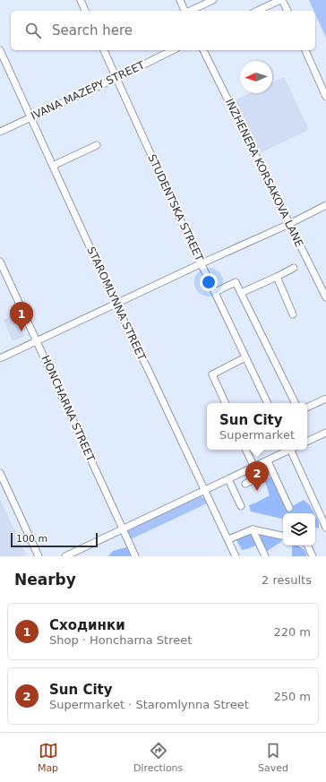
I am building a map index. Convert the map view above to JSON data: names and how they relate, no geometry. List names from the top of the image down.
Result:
{
  "streets": {
    "street": [
      "IVANA MAZEPY STREET",
      "INZHENERA KORSAKOVA LANE",
      "STUDENTSKA STREET",
      "STAROMLYNNA STREET",
      "HONCHARNA STREET"
    ]
  },
  "crossings": [
    ["IVANA MAZEPY STREET", "STUDENTSKA STREET"],
    ["IVANA MAZEPY STREET", "STAROMLYNNA STREET"]
  ],
  "scale_bar": "100 m",
  "north": "left",
  "page": {
    "search": "Search here",
    "pins": ["1", "2"],
    "popup": ["Sun City", "Supermarket"],
    "scale": "100 m",
    "heading": ["Nearby", "2 results"],
    "list": [
      {
        "mark": "1",
        "name": "Сходинки",
        "note": "Shop · Honcharna Street",
        "value": "220 m"
      },
      {
        "mark": "2",
        "name": "Sun City",
        "note": "Supermarket · Staromlynna Street",
        "value": "250 m"
      }
    ],
    "nav": ["Map", "Directions", "Saved"]
  }
}
